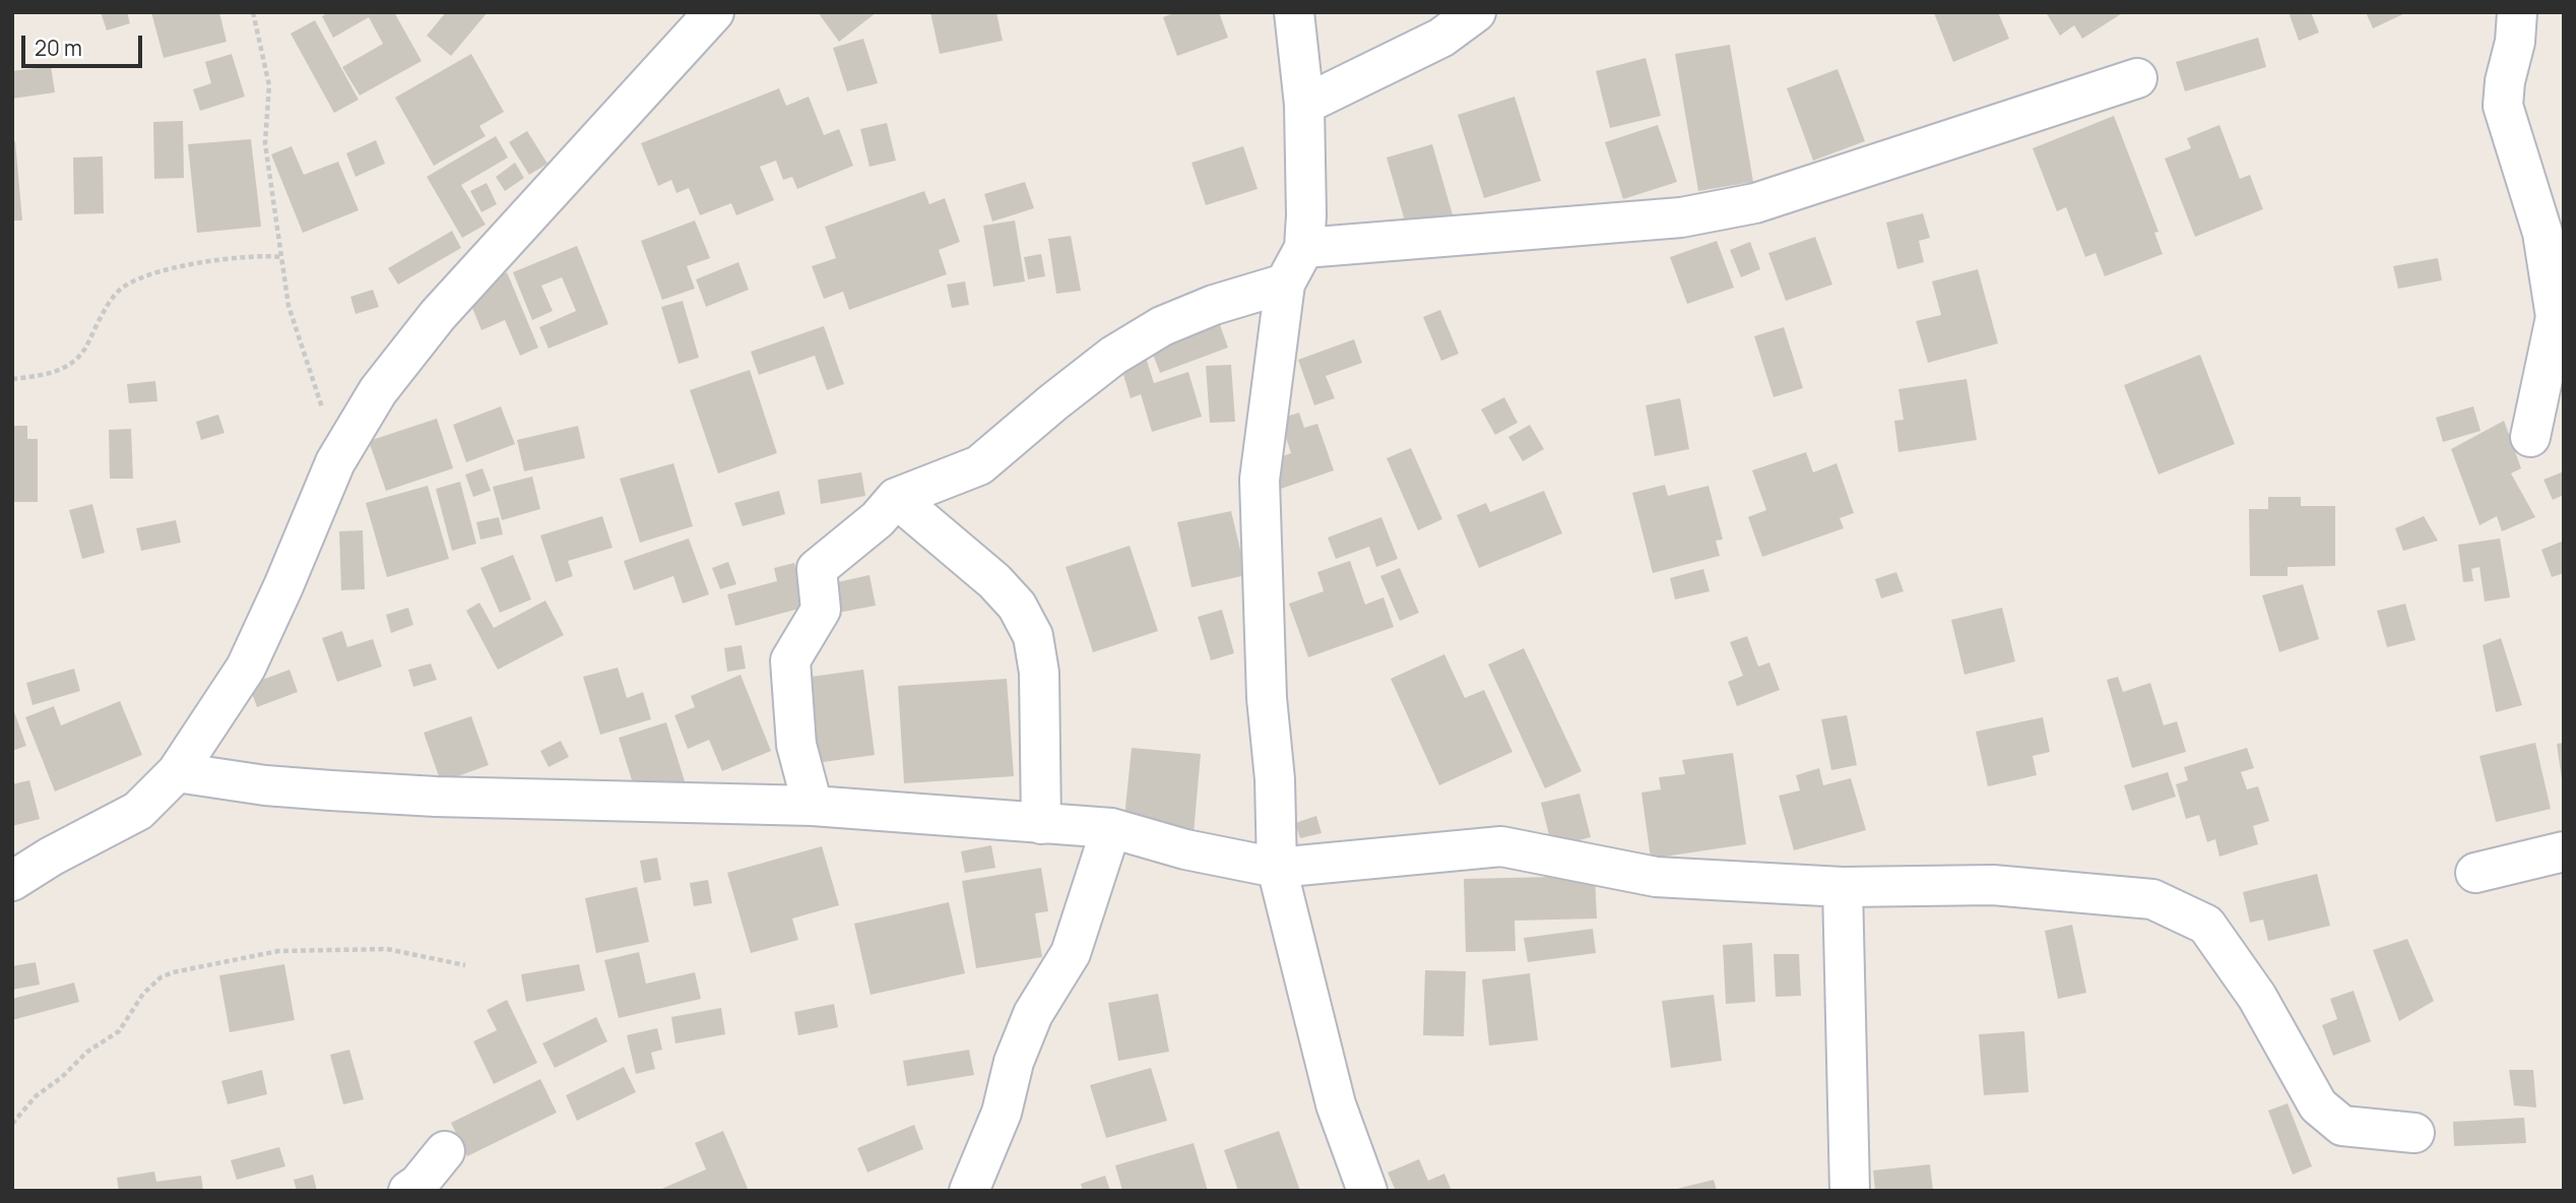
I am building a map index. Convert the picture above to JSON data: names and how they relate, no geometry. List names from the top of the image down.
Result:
{
  "scale_bar": "20 m"
}
